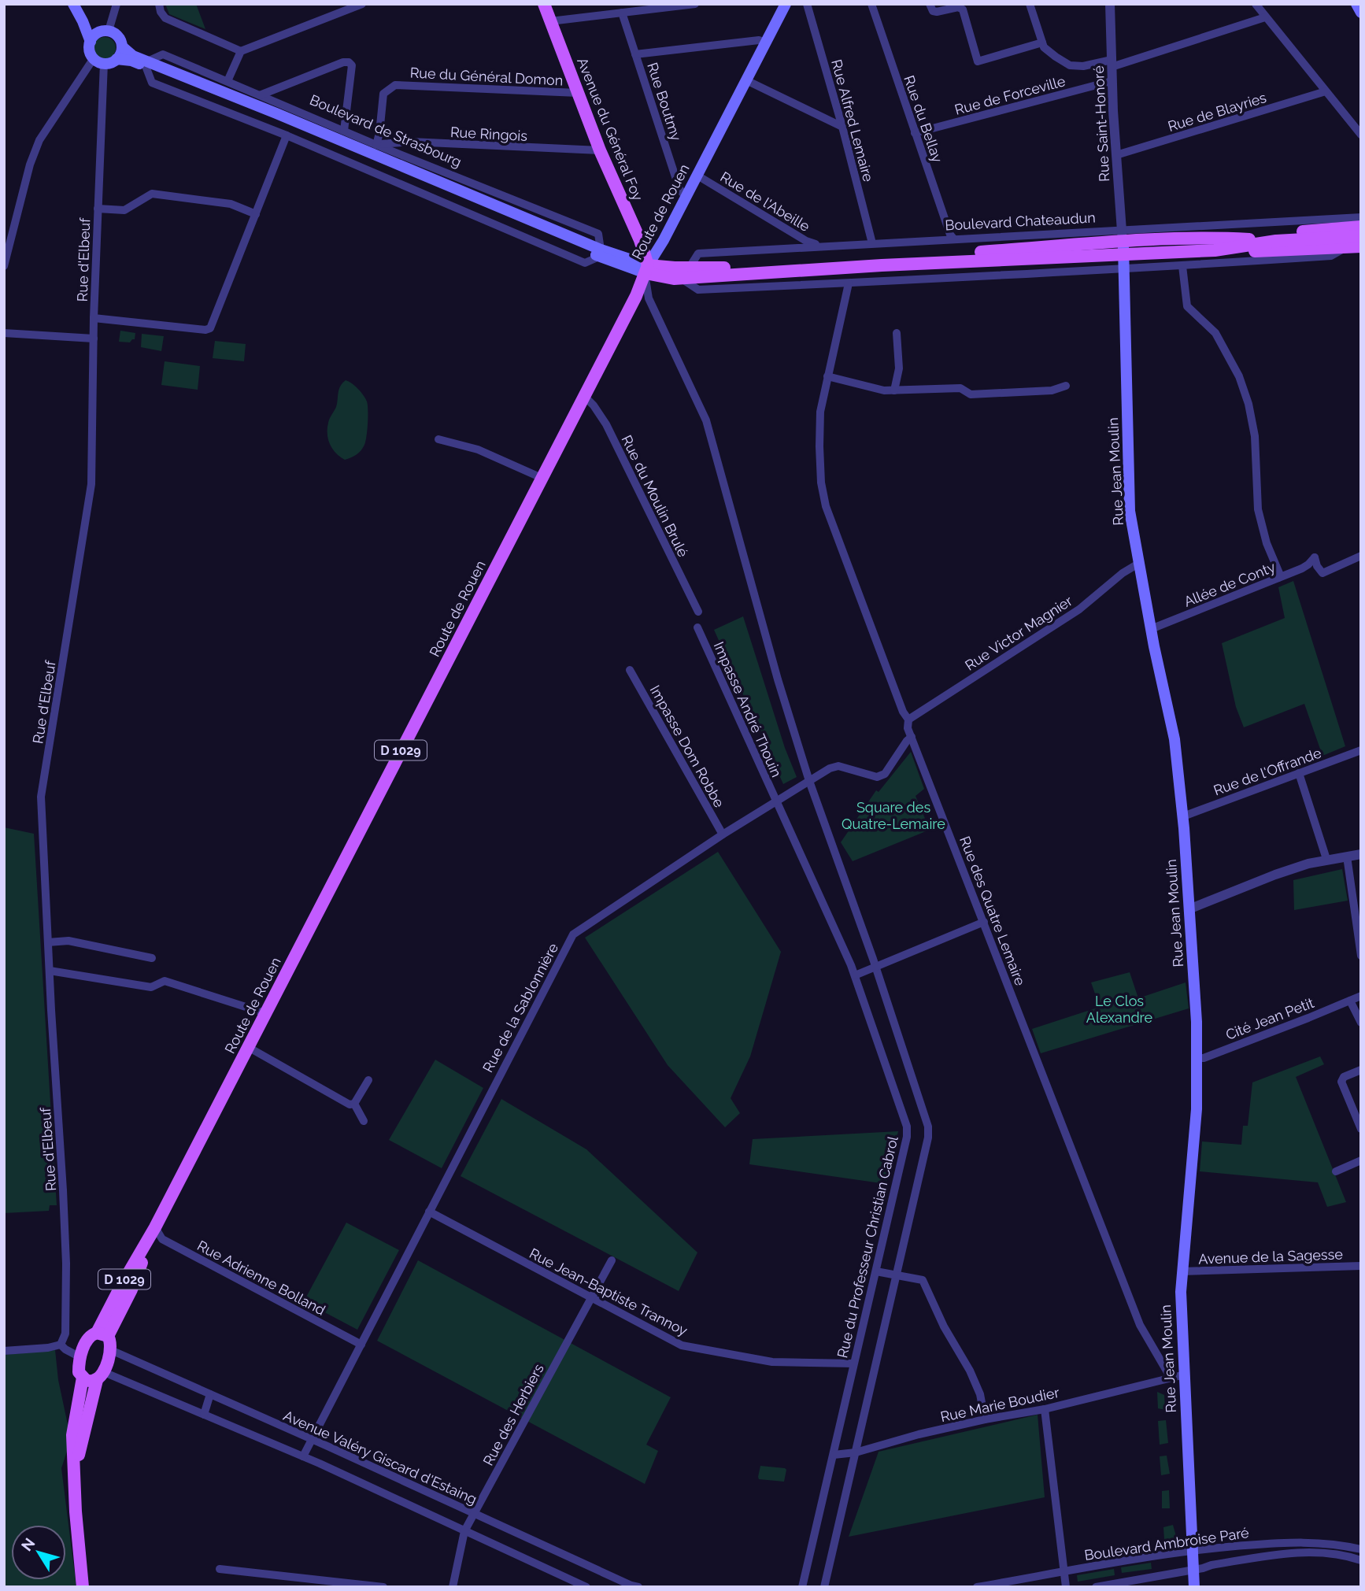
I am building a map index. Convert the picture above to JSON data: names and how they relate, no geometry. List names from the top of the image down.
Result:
{
  "streets": {
    "main road": [
      "Avenue du Général Foy",
      "Boulevard de Strasbourg",
      "Route de Rouen",
      "Boulevard Chateaudun",
      "Rue Jean Moulin",
      "D 1029"
    ],
    "street": [
      "Rue du Général Domon",
      "Rue de Forceville",
      "Rue Boutmy",
      "Rue de Blayries",
      "Rue du Bellay",
      "Rue Alfred Lemaire",
      "Rue Saint-Honoré",
      "Rue Ringois",
      "Rue de l'Abeille",
      "Rue d'Elbeuf",
      "Rue du Moulin Brulé",
      "Allée de Conty",
      "Rue Victor Magnier",
      "Impasse André Thouin",
      "Impasse Dom Robbe",
      "Rue de l'Offrande",
      "Rue des Quatre Lemaire",
      "Rue de la Sablonnière",
      "Cité Jean Petit",
      "Rue du Professeur Christian Cabrol",
      "Avenue de la Sagesse",
      "Rue Adrienne Bolland",
      "Rue Jean-Baptiste Trannoy",
      "Rue Marie Boudier",
      "Rue des Herbiers",
      "Avenue Valéry Giscard d'Estaing",
      "Boulevard Ambroise Paré"
    ]
  },
  "crossings": [
    ["Rue du Général Domon", "Avenue du Général Foy"],
    ["Rue du Général Domon", "Boulevard de Strasbourg"],
    ["Rue du Général Domon", "Rue Ringois"],
    ["Rue de Forceville", "Rue du Bellay"],
    ["Rue de Forceville", "Rue Saint-Honoré"],
    ["Rue Boutmy", "Route de Rouen"],
    ["Rue de Blayries", "Rue Saint-Honoré"],
    ["Rue du Bellay", "Boulevard Chateaudun"],
    ["Rue Alfred Lemaire", "Boulevard Chateaudun"],
    ["Rue Saint-Honoré", "Boulevard Chateaudun"],
    ["Rue Saint-Honoré", "Rue Jean Moulin"],
    ["Avenue du Général Foy", "Boulevard de Strasbourg"],
    ["Avenue du Général Foy", "Rue Ringois"],
    ["Avenue du Général Foy", "Route de Rouen"],
    ["Avenue du Général Foy", "Boulevard Chateaudun"],
    ["Boulevard de Strasbourg", "Rue Ringois"],
    ["Boulevard de Strasbourg", "Route de Rouen"],
    ["Boulevard de Strasbourg", "Boulevard Chateaudun"],
    ["Boulevard de Strasbourg", "Rue d'Elbeuf"],
    ["Rue de l'Abeille", "Route de Rouen"],
    ["Rue de l'Abeille", "Boulevard Chateaudun"],
    ["Route de Rouen", "Boulevard Chateaudun"],
    ["Route de Rouen", "Rue du Moulin Brulé"],
    ["Route de Rouen", "Rue Adrienne Bolland"],
    ["Boulevard Chateaudun", "Rue Jean Moulin"],
    ["Boulevard Chateaudun", "Rue des Quatre Lemaire"],
    ["Rue Jean Moulin", "Allée de Conty"],
    ["Rue Jean Moulin", "Rue Victor Magnier"],
    ["Rue Jean Moulin", "Rue de l'Offrande"],
    ["Rue Jean Moulin", "Cité Jean Petit"],
    ["Rue Jean Moulin", "Avenue de la Sagesse"],
    ["Rue Jean Moulin", "Rue Marie Boudier"],
    ["Rue Jean Moulin", "Boulevard Ambroise Paré"],
    ["Rue Victor Magnier", "Rue des Quatre Lemaire"],
    ["Impasse André Thouin", "Rue de la Sablonnière"],
    ["Impasse André Thouin", "Rue du Professeur Christian Cabrol"],
    ["Impasse Dom Robbe", "Rue de la Sablonnière"],
    ["Rue des Quatre Lemaire", "Rue de la Sablonnière"],
    ["Rue des Quatre Lemaire", "Rue Marie Boudier"],
    ["Rue de la Sablonnière", "Rue du Professeur Christian Cabrol"],
    ["Rue de la Sablonnière", "Rue Adrienne Bolland"],
    ["Rue de la Sablonnière", "Rue Jean-Baptiste Trannoy"],
    ["Rue de la Sablonnière", "Avenue Valéry Giscard d'Estaing"],
    ["Rue du Professeur Christian Cabrol", "Rue Jean-Baptiste Trannoy"],
    ["Rue du Professeur Christian Cabrol", "Rue Marie Boudier"],
    ["Rue Jean-Baptiste Trannoy", "Rue des Herbiers"],
    ["Rue des Herbiers", "Avenue Valéry Giscard d'Estaing"]
  ],
  "parks": ["Square des Quatre-Lemaire", "Le Clos Alexandre"],
  "north": "top left"
}
